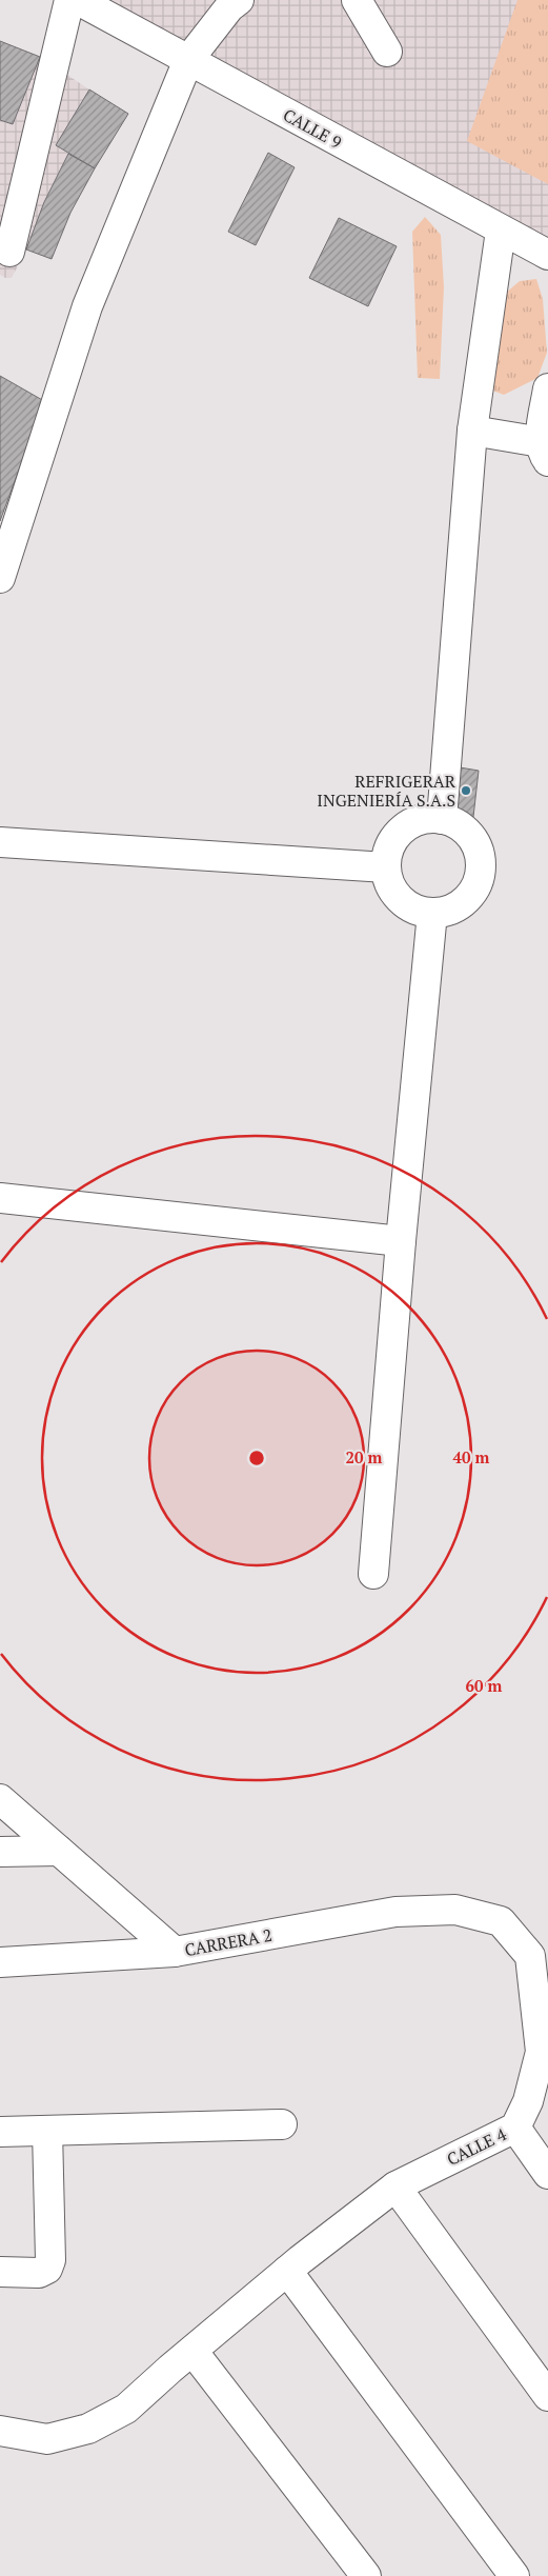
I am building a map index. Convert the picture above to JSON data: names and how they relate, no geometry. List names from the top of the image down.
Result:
{
  "streets": {
    "street": ["CALLE 9", "CARRERA 2", "CALLE 4"]
  },
  "crossings": [
    ["CARRERA 2", "CALLE 4"]
  ],
  "places": ["REFRIGERAR INGENIERÍA S.A.S"],
  "rings": ["20 m", "40 m", "60 m"]
}
